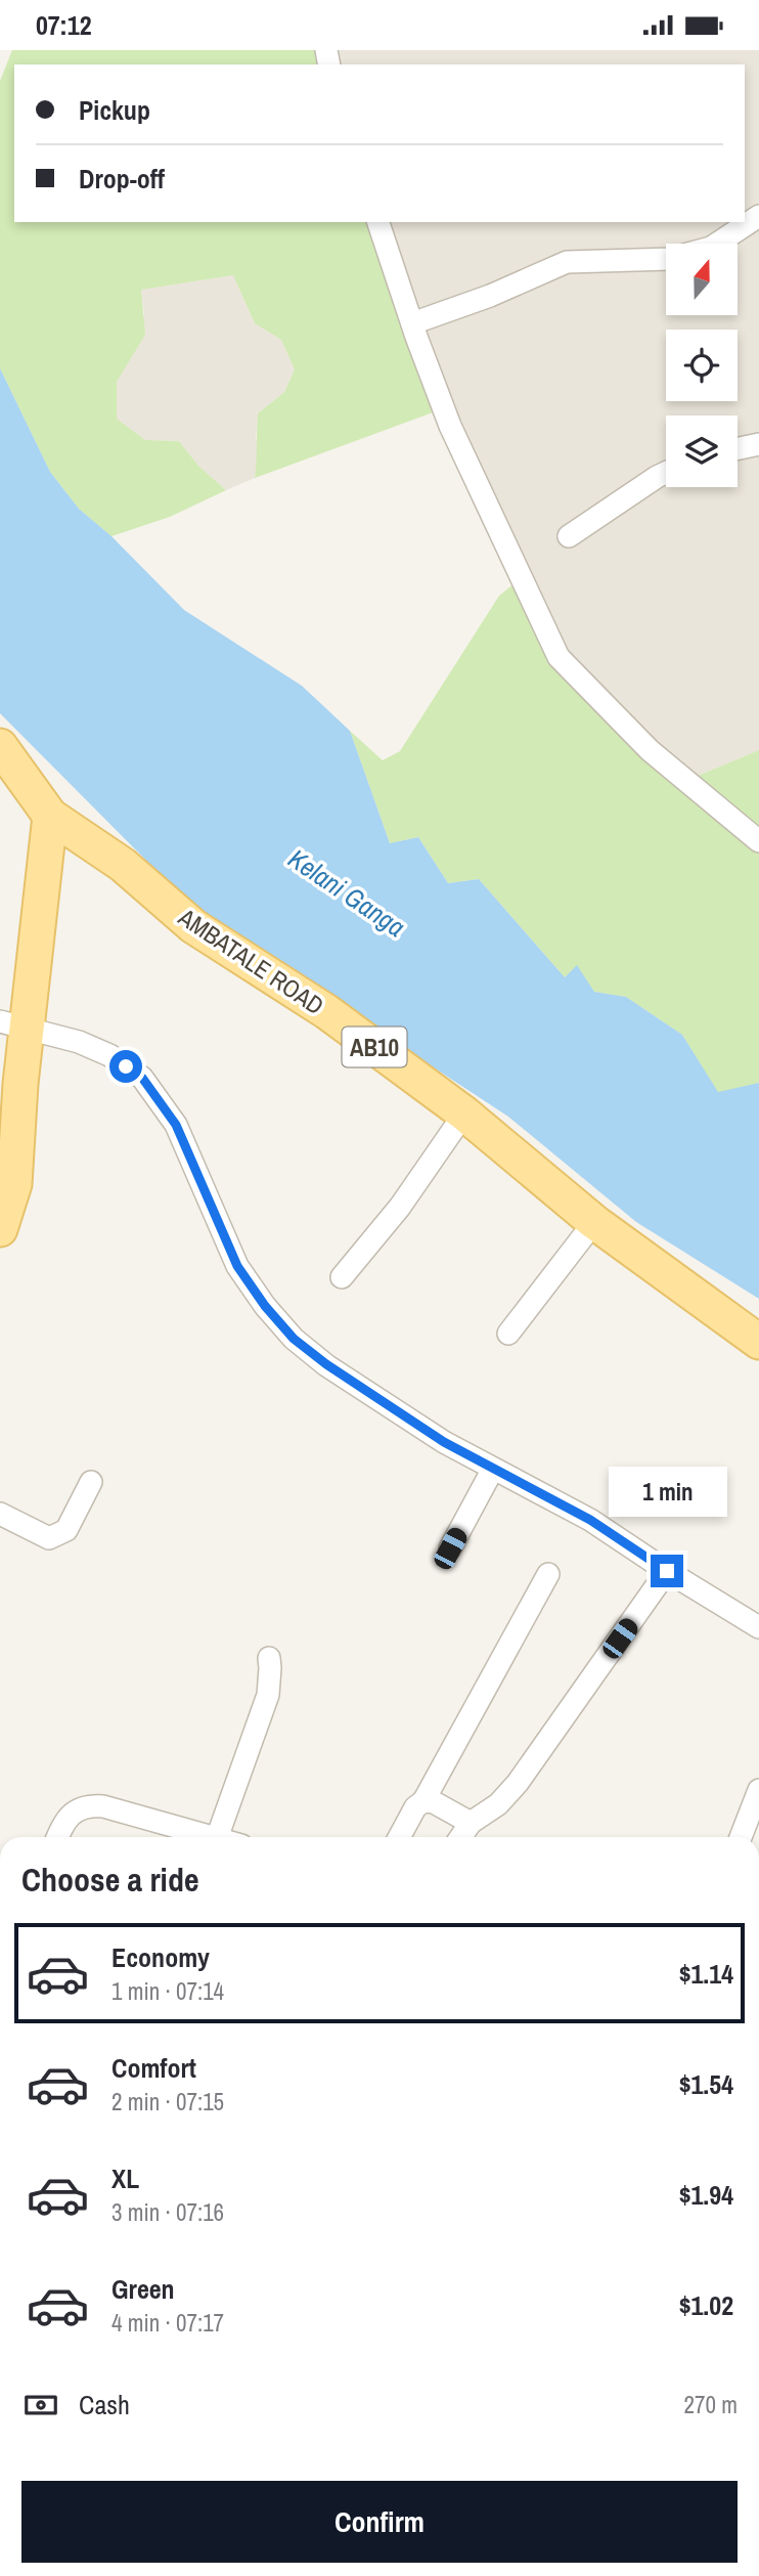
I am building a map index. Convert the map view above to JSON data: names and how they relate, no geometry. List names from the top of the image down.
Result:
{
  "streets": {
    "main road": ["AMBATALE ROAD", "AB10"]
  },
  "water": ["Kelani Ganga"],
  "north": "top",
  "page": {
    "status": "07:12",
    "banner": ["Pickup", "Drop-off"],
    "bubble": "1 min",
    "heading": "Choose a ride",
    "list": [
      {
        "name": "Economy",
        "note": "1 min · 07:14",
        "value": "$1.14"
      },
      {
        "name": "Comfort",
        "note": "2 min · 07:15",
        "value": "$1.54"
      },
      {
        "name": "XL",
        "note": "3 min · 07:16",
        "value": "$1.94"
      },
      {
        "name": "Green",
        "note": "4 min · 07:17",
        "value": "$1.02"
      }
    ],
    "pay": ["Cash", "270 m"],
    "buttons": "Confirm"
  }
}
